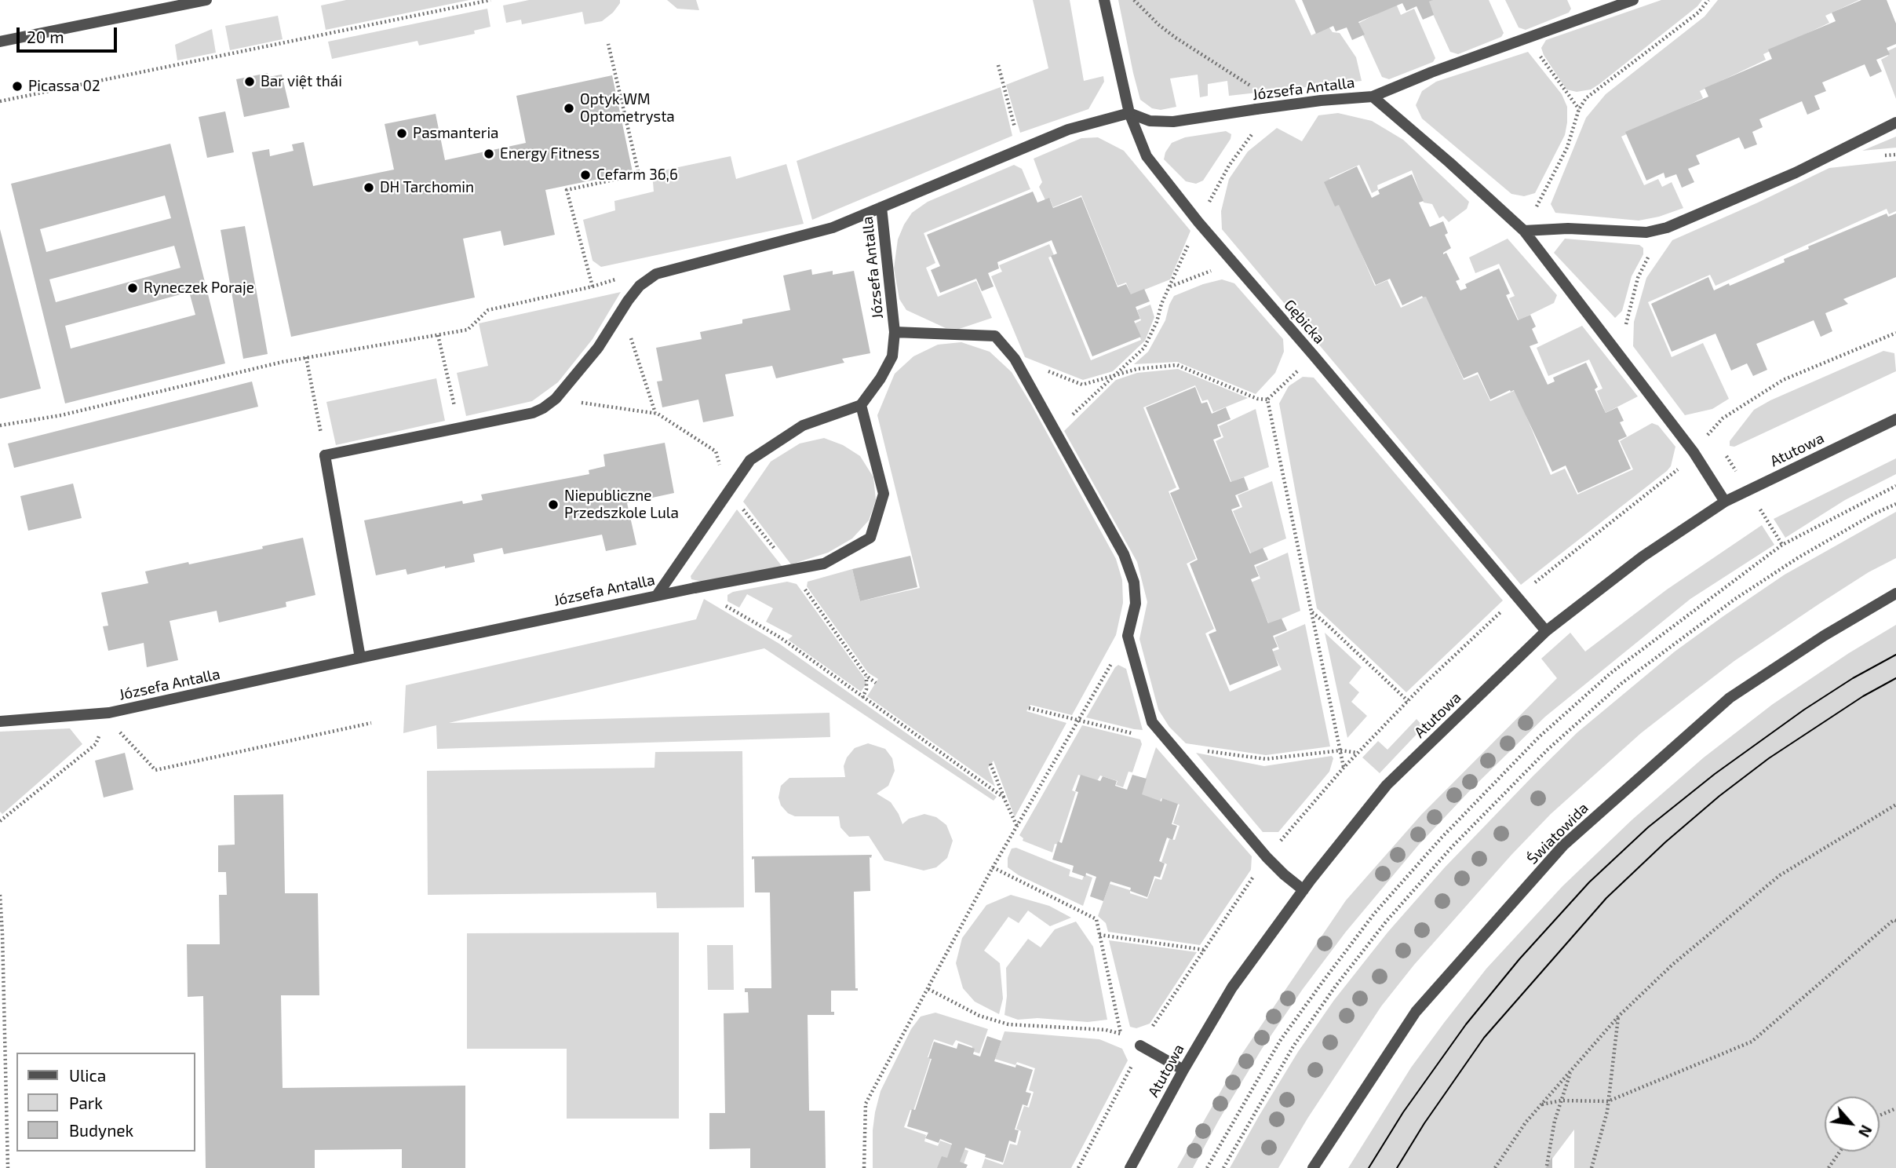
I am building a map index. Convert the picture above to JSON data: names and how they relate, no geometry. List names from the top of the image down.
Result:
{
  "streets": {
    "street": [
      "Józsefa Antalla",
      "Gębicka",
      "Atutowa",
      "Światowida"
    ]
  },
  "crossings": [
    ["Józsefa Antalla", "Gębicka"],
    ["Gębicka", "Atutowa"]
  ],
  "places": [
    "Bar việt thái",
    "Picassa 02",
    "Optyk WM Optometrysta",
    "Pasmanteria",
    "Energy Fitness",
    "Cefarm 36,6",
    "DH Tarchomin",
    "Ryneczek Poraje",
    "Niepubliczne Przedszkole Lula"
  ],
  "legend": ["Ulica", "Park", "Budynek"],
  "scale_bar": "20 m",
  "north": "bottom right"
}
